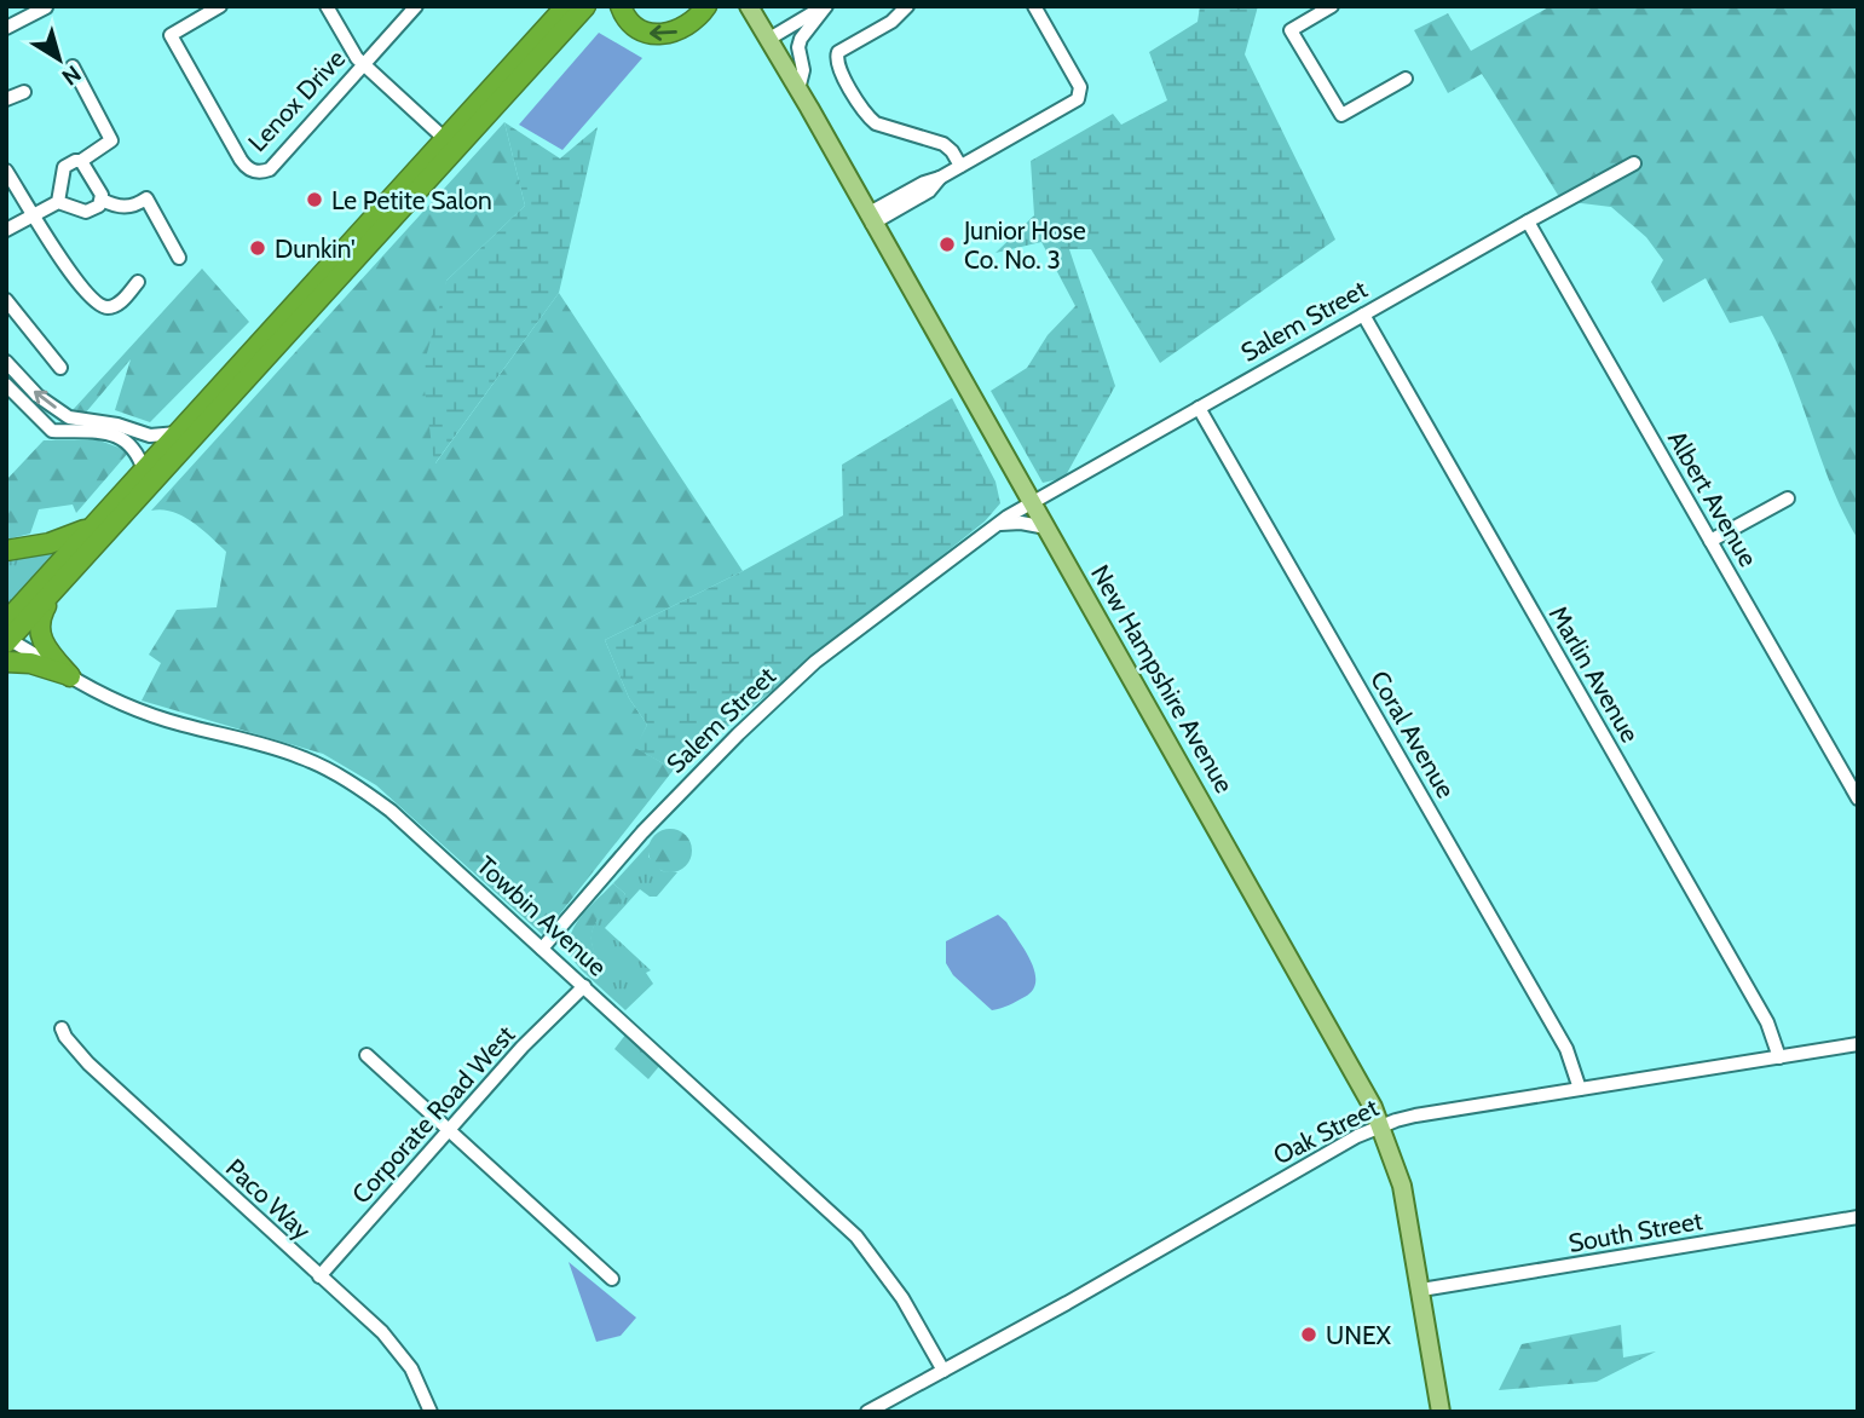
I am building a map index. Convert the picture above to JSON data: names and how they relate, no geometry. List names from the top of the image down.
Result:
{
  "streets": {
    "main road": ["New Hampshire Avenue"],
    "street": [
      "Lenox Drive",
      "Salem Street",
      "Albert Avenue",
      "Marlin Avenue",
      "Coral Avenue",
      "Towbin Avenue",
      "Corporate Road West",
      "Oak Street",
      "Paco Way",
      "South Street"
    ]
  },
  "crossings": [
    ["Salem Street", "Albert Avenue"],
    ["Salem Street", "Marlin Avenue"],
    ["Salem Street", "New Hampshire Avenue"],
    ["Salem Street", "Coral Avenue"],
    ["Salem Street", "Towbin Avenue"],
    ["Marlin Avenue", "Oak Street"],
    ["New Hampshire Avenue", "Oak Street"],
    ["New Hampshire Avenue", "South Street"],
    ["Coral Avenue", "Oak Street"],
    ["Towbin Avenue", "Corporate Road West"],
    ["Towbin Avenue", "Oak Street"],
    ["Corporate Road West", "Paco Way"]
  ],
  "places": [
    "Le Petite Salon",
    "Junior Hose Co. No. 3",
    "Dunkin'",
    "UNEX"
  ],
  "north": "bottom right"
}
